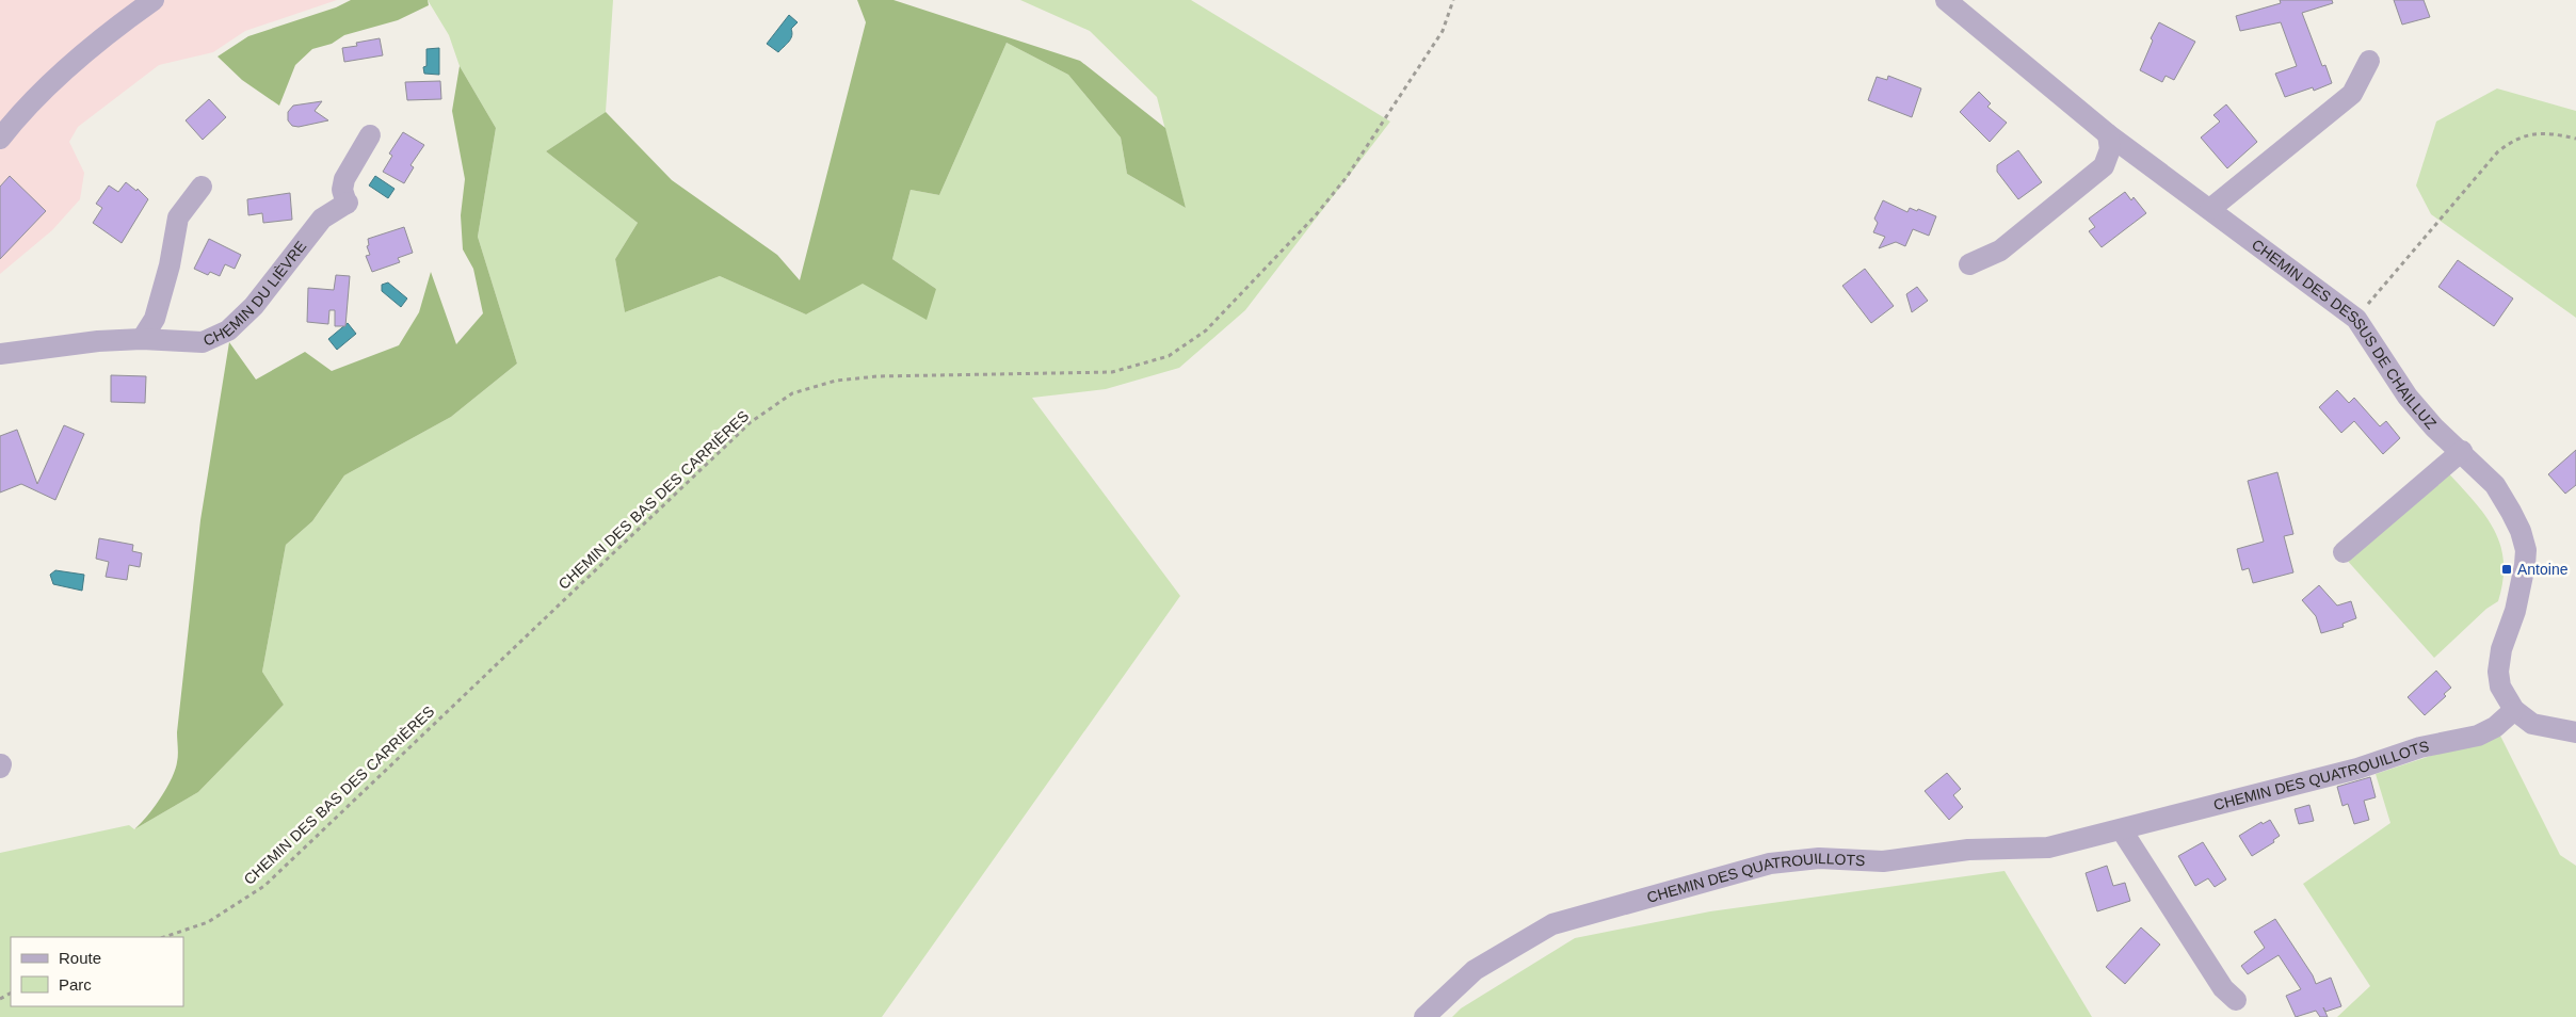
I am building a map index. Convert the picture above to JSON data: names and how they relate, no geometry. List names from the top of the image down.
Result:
{
  "streets": {
    "street": ["CHEMIN DU LIÈVRE", "CHEMIN DES DESSUS DE CHAILLUZ", "CHEMIN DES QUATROUILLOTS"],
    "path": ["CHEMIN DES BAS DES CARRIÈRES"]
  },
  "crossings": [
    ["CHEMIN DES DESSUS DE CHAILLUZ", "CHEMIN DES QUATROUILLOTS"]
  ],
  "places": {
    "transit": ["Antoine"]
  },
  "legend": ["Route", "Parc"]
}
